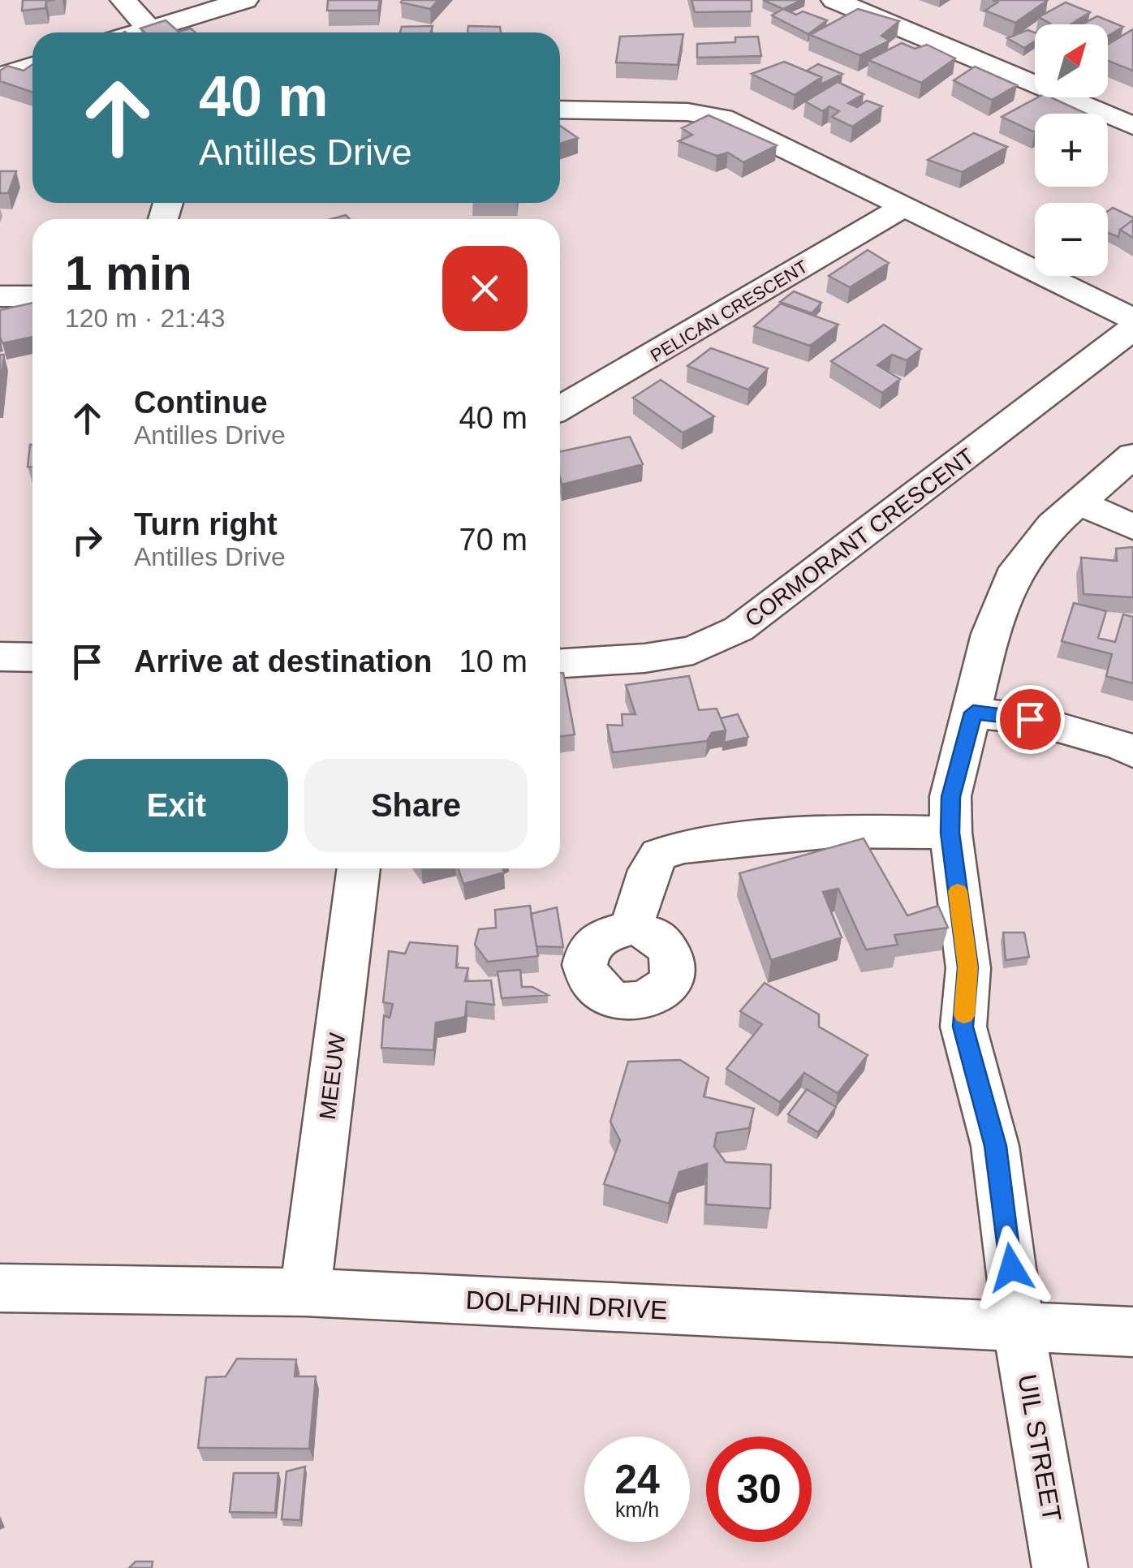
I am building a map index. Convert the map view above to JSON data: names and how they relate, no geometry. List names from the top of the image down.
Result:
{
  "streets": {
    "street": [
      "PELICAN CRESCENT",
      "CORMORANT CRESCENT",
      "MEEUW",
      "DOLPHIN DRIVE",
      "UIL STREET"
    ]
  },
  "crossings": [
    ["MEEUW", "DOLPHIN DRIVE"],
    ["DOLPHIN DRIVE", "UIL STREET"]
  ],
  "north": "top right",
  "page": {
    "map_buttons": ["+", "−"],
    "turn": ["40 m", "Antilles Drive"],
    "heading": ["1 min", "120 m · 21:43"],
    "list": [
      {
        "name": "Continue",
        "note": "Antilles Drive",
        "value": "40 m"
      },
      {
        "name": "Turn right",
        "note": "Antilles Drive",
        "value": "70 m"
      },
      {
        "name": "Arrive at destination",
        "value": "10 m"
      }
    ],
    "buttons": ["Exit", "Share"],
    "speed": "24 km/h",
    "limit": "30"
  }
}
